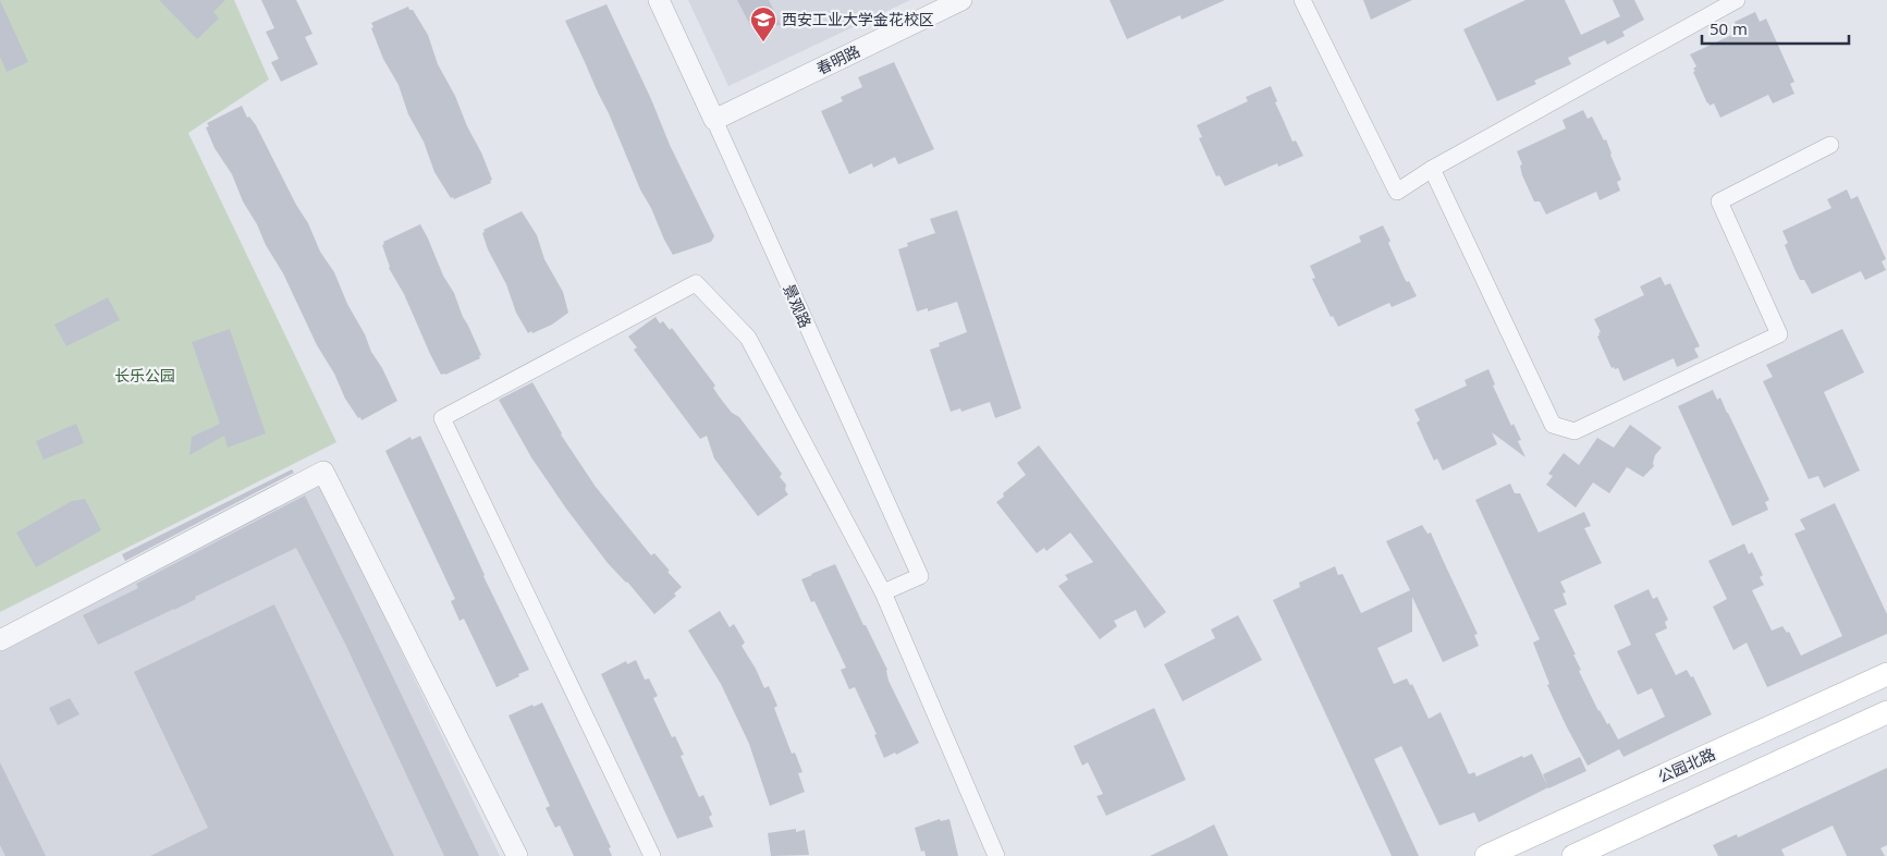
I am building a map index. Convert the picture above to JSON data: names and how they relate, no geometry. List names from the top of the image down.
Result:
{
  "streets": {
    "main road": ["公园北路"],
    "street": ["春明路", "景观路"]
  },
  "crossings": [
    ["春明路", "景观路"]
  ],
  "parks": ["长乐公园"],
  "places": {
    "school or university": ["西安工业大学金花校区"]
  },
  "scale_bar": "50 m"
}
